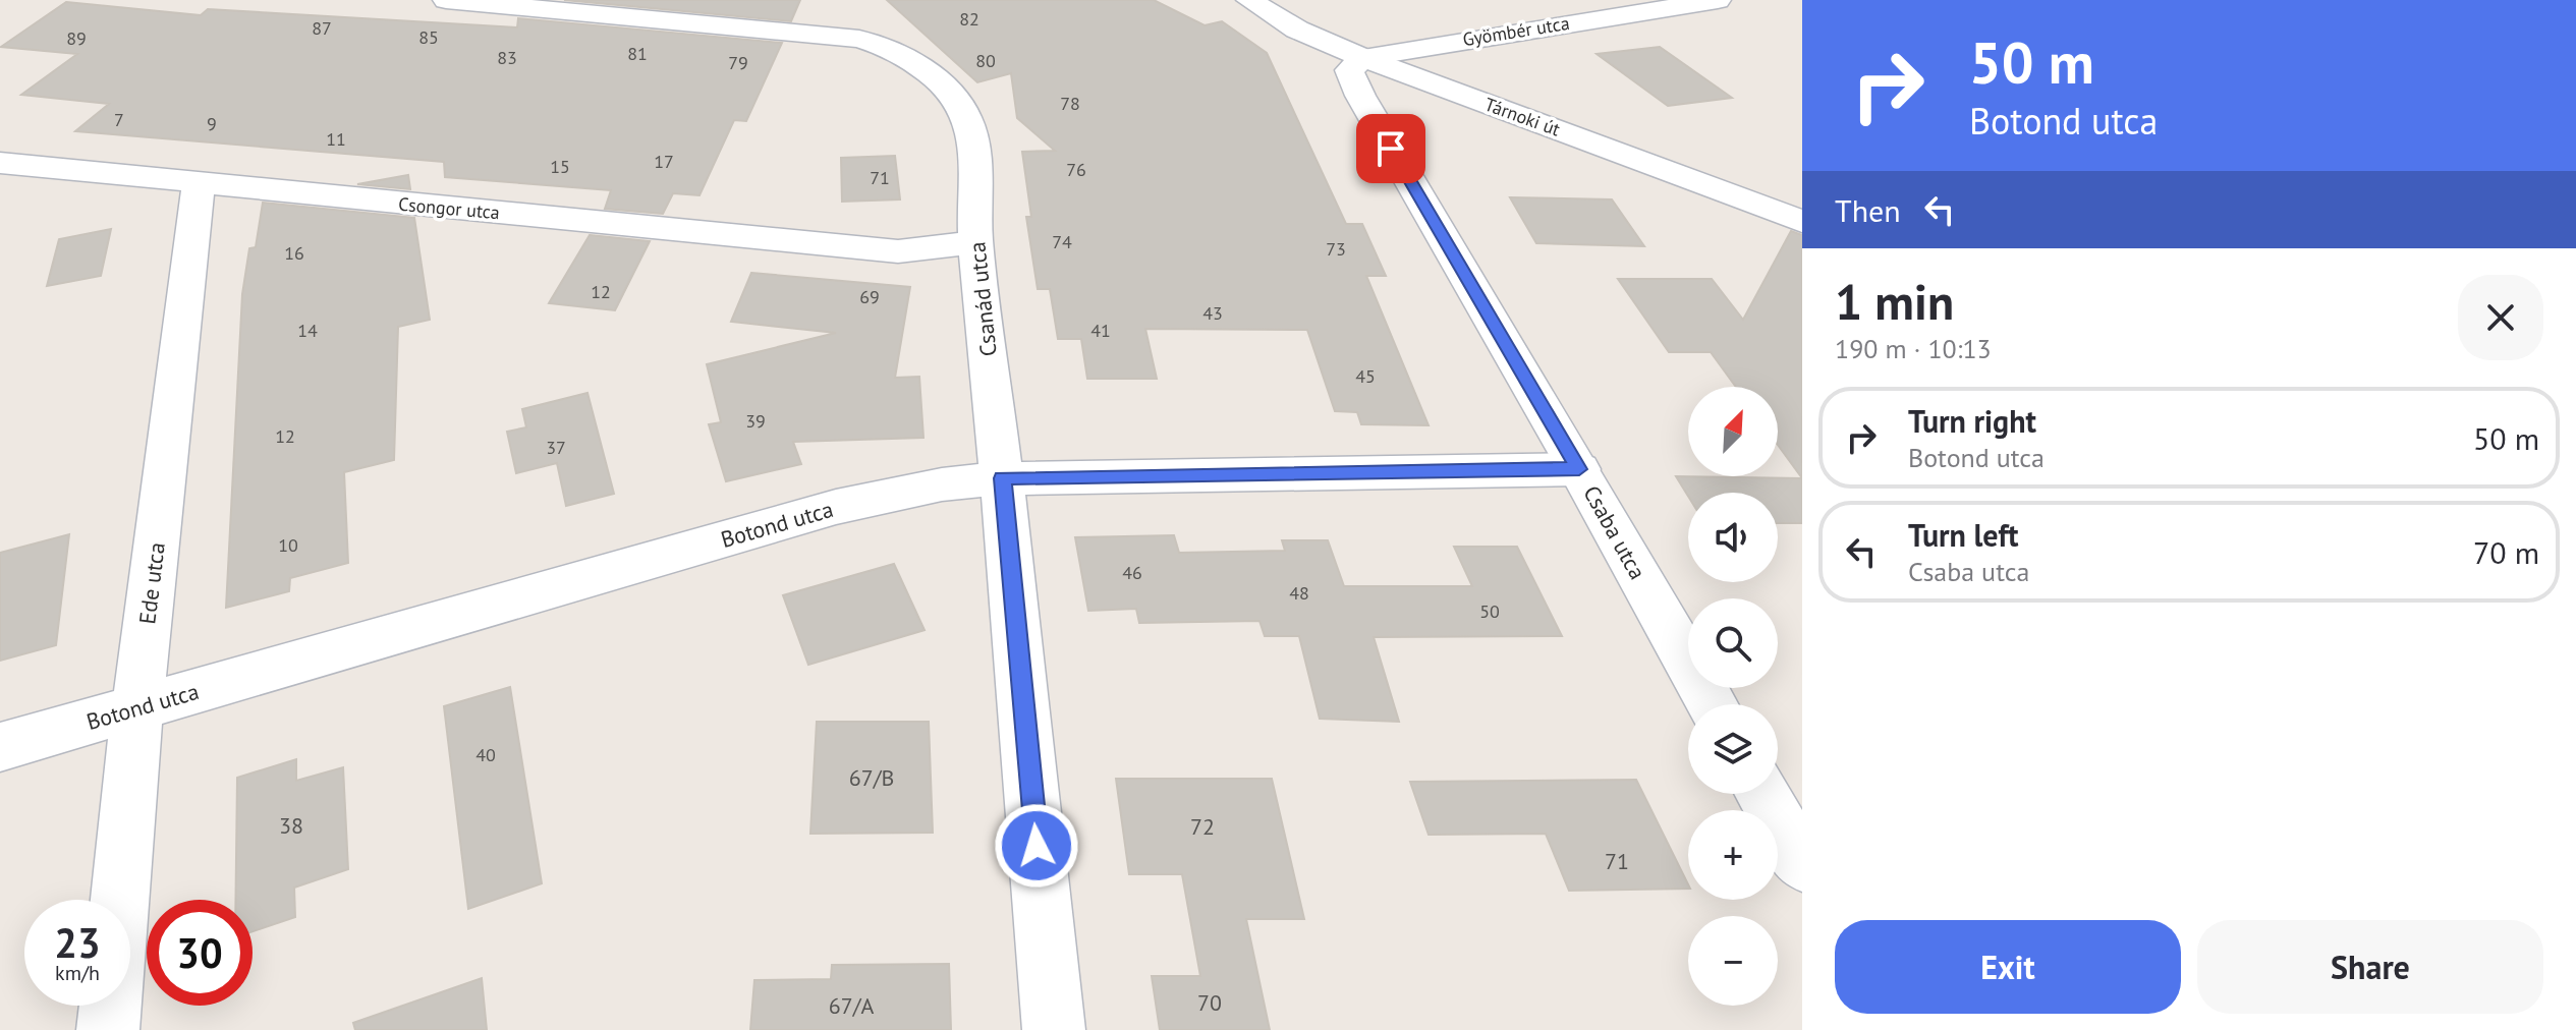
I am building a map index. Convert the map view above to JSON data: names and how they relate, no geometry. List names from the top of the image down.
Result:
{
  "streets": {
    "street": [
      "Gyömbér utca",
      "Tárnoki út",
      "Csongor utca",
      "Csanád utca",
      "Botond utca",
      "Csaba utca",
      "Ede utca"
    ]
  },
  "crossings": [
    ["Gyömbér utca", "Tárnoki út"],
    ["Gyömbér utca", "Csaba utca"],
    ["Tárnoki út", "Csaba utca"],
    ["Csongor utca", "Csanád utca"],
    ["Csongor utca", "Ede utca"],
    ["Csanád utca", "Botond utca"],
    ["Botond utca", "Csaba utca"],
    ["Botond utca", "Ede utca"]
  ],
  "house_numbers": [
    "82",
    "87",
    "85",
    "89",
    "81",
    "83",
    "80",
    "79",
    "78",
    "7",
    "9",
    "11",
    "17",
    "15",
    "76",
    "71",
    "74",
    "73",
    "16",
    "12",
    "69",
    "43",
    "14",
    "41",
    "45",
    "39",
    "12",
    "37",
    "10",
    "46",
    "48",
    "50",
    "40",
    "67/B",
    "38",
    "72",
    "71",
    "70",
    "67/A"
  ],
  "north": "top right",
  "page": {
    "turn": ["50 m", "Botond utca"],
    "then": "Then",
    "heading": ["1 min", "190 m · 10:13"],
    "map_buttons": ["+", "−"],
    "list": [
      {
        "name": "Turn right",
        "note": "Botond utca",
        "value": "50 m"
      },
      {
        "name": "Turn left",
        "note": "Csaba utca",
        "value": "70 m"
      }
    ],
    "speed": "23 km/h",
    "limit": "30",
    "buttons": ["Exit", "Share"]
  }
}
